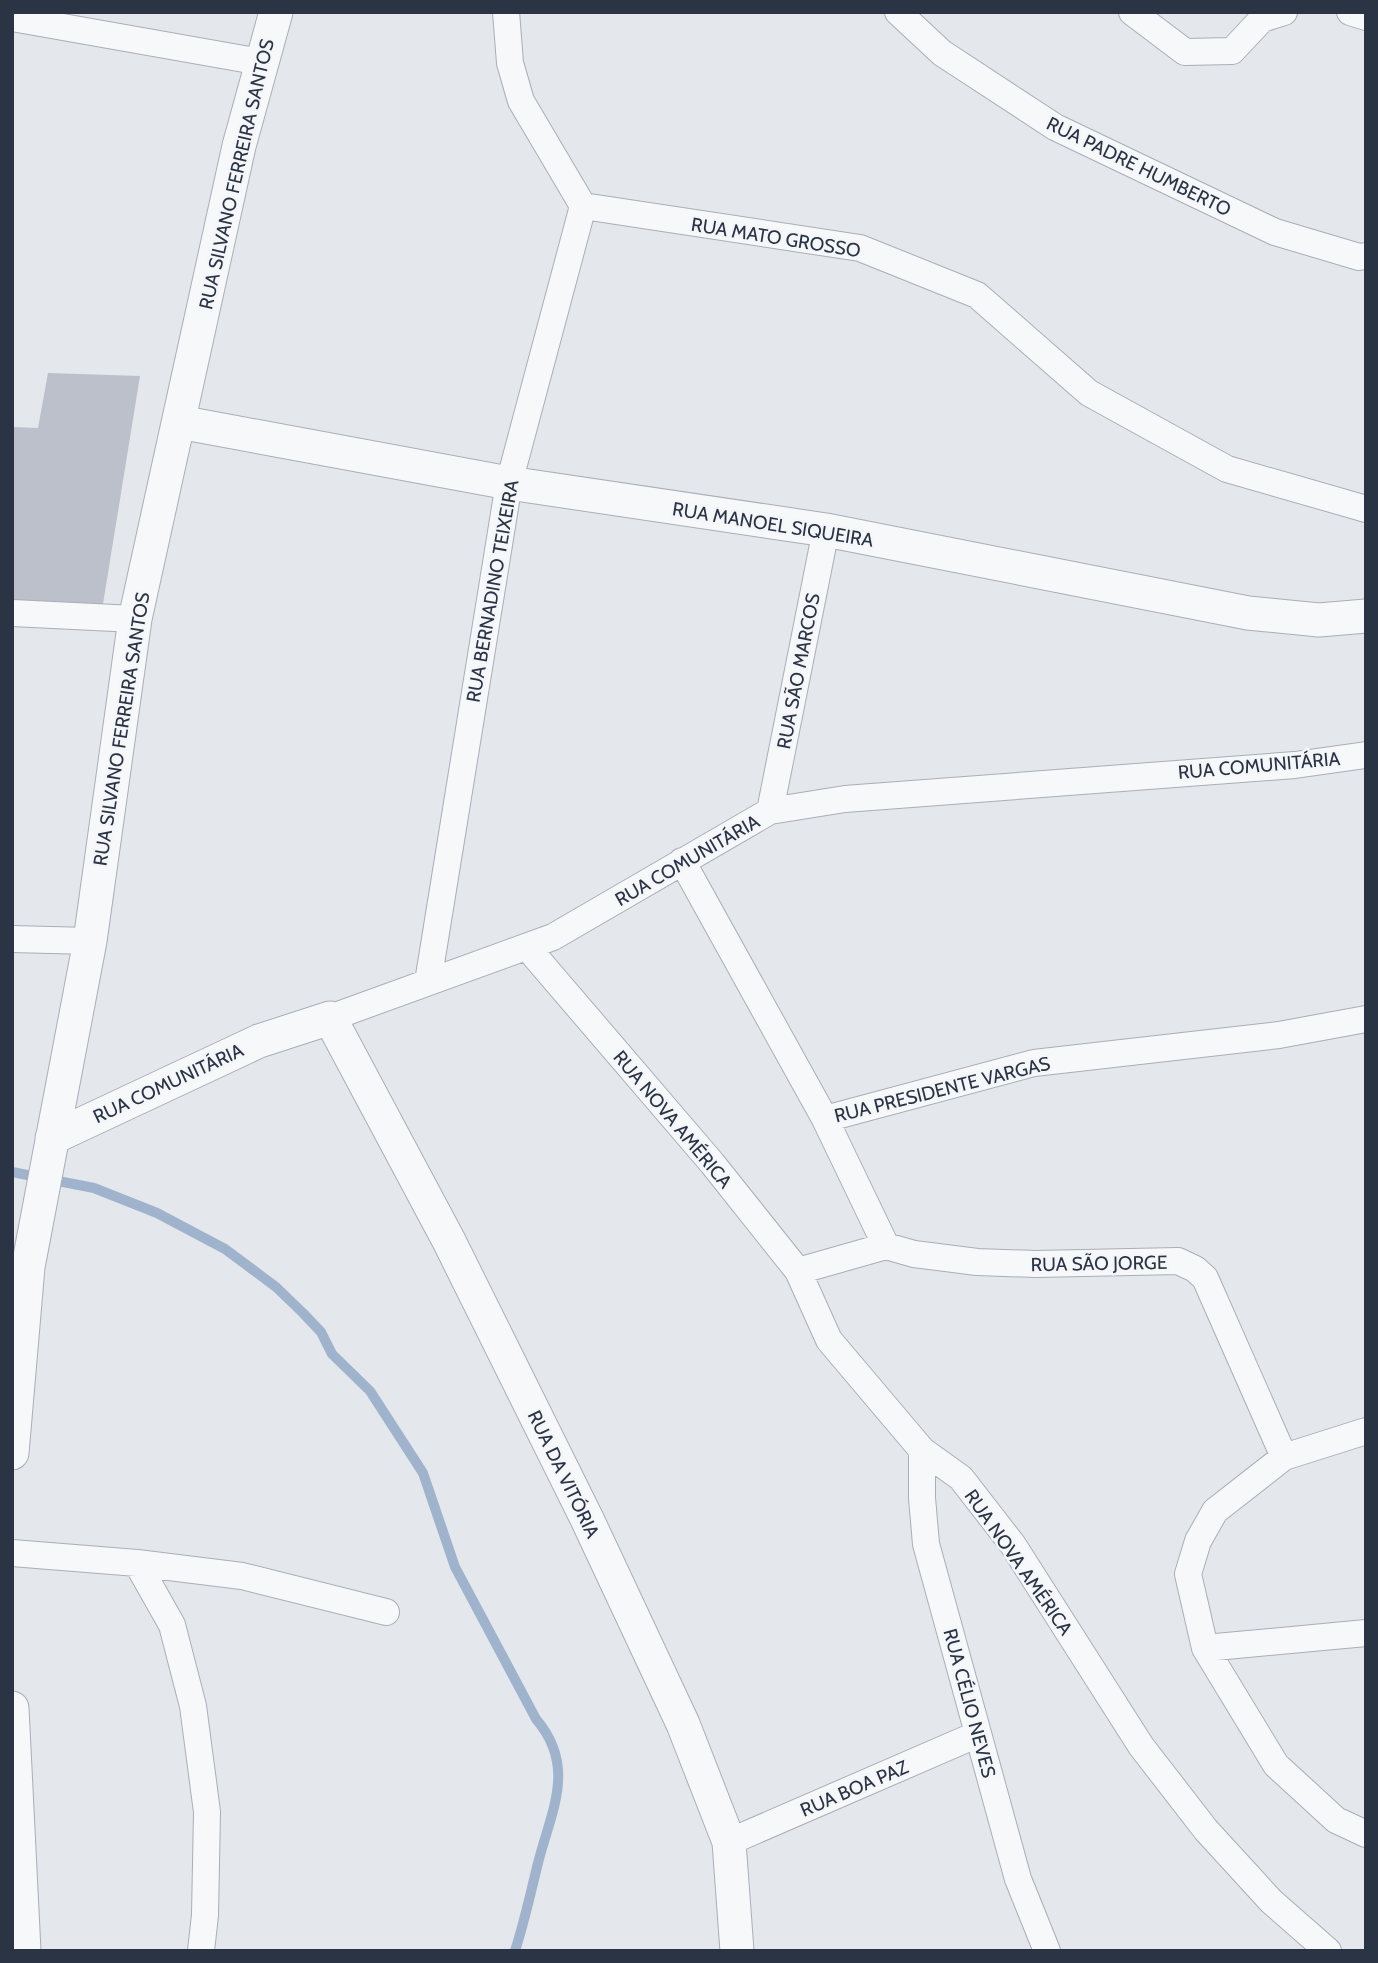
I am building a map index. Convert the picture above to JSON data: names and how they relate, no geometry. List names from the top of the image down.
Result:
{
  "streets": {
    "street": [
      "RUA PADRE HUMBERTO",
      "RUA SILVANO FERREIRA SANTOS",
      "RUA MATO GROSSO",
      "RUA MANOEL SIQUEIRA",
      "RUA BERNADINO TEIXEIRA",
      "RUA SÃO MARCOS",
      "RUA COMUNITÁRIA",
      "RUA PRESIDENTE VARGAS",
      "RUA NOVA AMÉRICA",
      "RUA SÃO JORGE",
      "RUA DA VITÓRIA",
      "RUA CÉLIO NEVES",
      "RUA BOA PAZ"
    ]
  },
  "crossings": [
    ["RUA SILVANO FERREIRA SANTOS", "RUA MANOEL SIQUEIRA"],
    ["RUA SILVANO FERREIRA SANTOS", "RUA COMUNITÁRIA"],
    ["RUA MATO GROSSO", "RUA BERNADINO TEIXEIRA"],
    ["RUA MANOEL SIQUEIRA", "RUA BERNADINO TEIXEIRA"],
    ["RUA MANOEL SIQUEIRA", "RUA SÃO MARCOS"],
    ["RUA BERNADINO TEIXEIRA", "RUA COMUNITÁRIA"],
    ["RUA SÃO MARCOS", "RUA COMUNITÁRIA"],
    ["RUA COMUNITÁRIA", "RUA NOVA AMÉRICA"],
    ["RUA COMUNITÁRIA", "RUA DA VITÓRIA"],
    ["RUA PRESIDENTE VARGAS", "RUA SÃO JORGE"],
    ["RUA NOVA AMÉRICA", "RUA CÉLIO NEVES"],
    ["RUA DA VITÓRIA", "RUA BOA PAZ"],
    ["RUA CÉLIO NEVES", "RUA BOA PAZ"]
  ]
}
